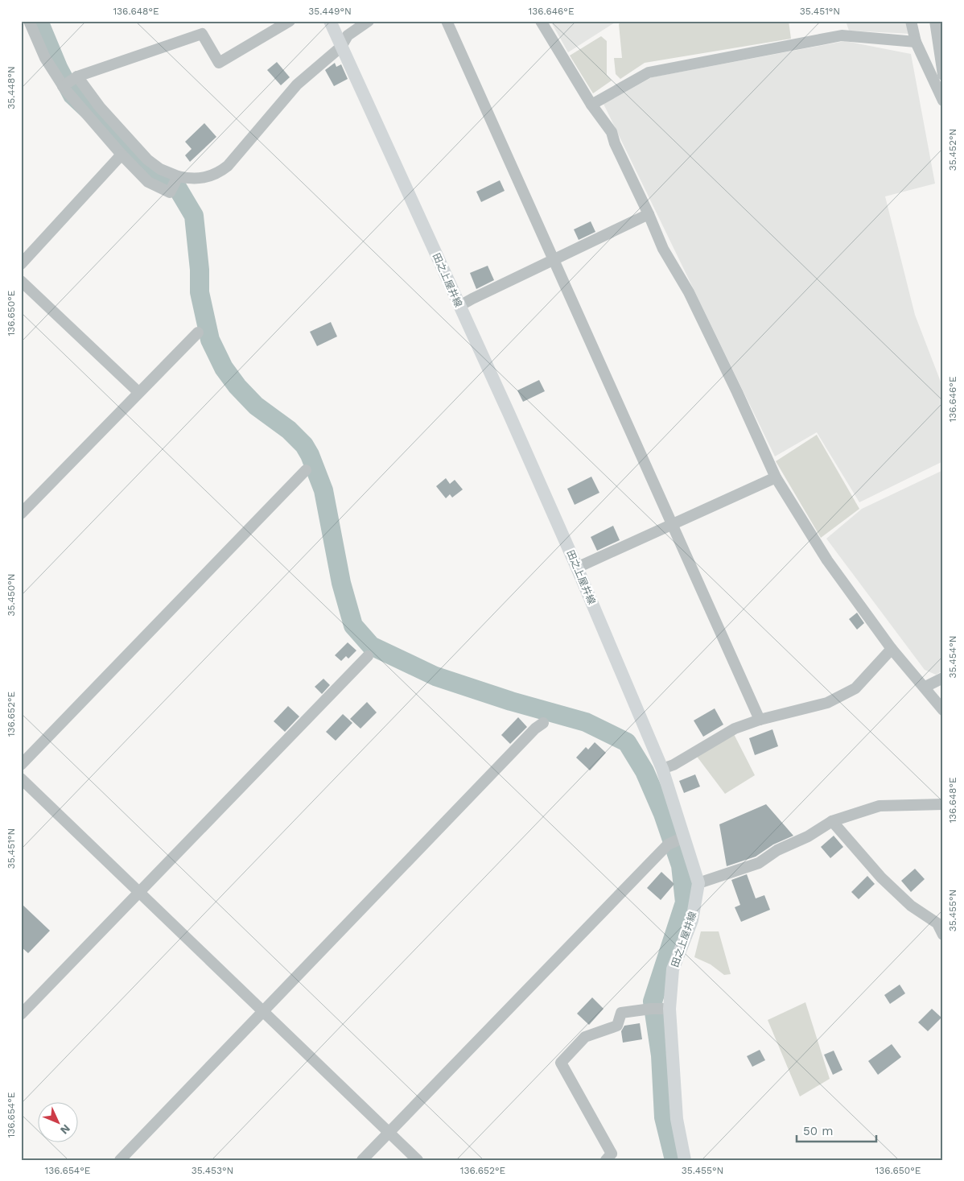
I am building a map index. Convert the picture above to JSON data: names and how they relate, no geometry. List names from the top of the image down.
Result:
{
  "streets": {
    "main road": ["田之上屋井線"]
  },
  "scale_bar": "50 m",
  "north": "bottom right",
  "coordinates": [
    "136.648°E",
    "35.449°N",
    "136.646°E",
    "35.451°N",
    "35.448°N",
    "35.452°N",
    "136.650°E",
    "35.450°N",
    "35.454°N",
    "136.652°E",
    "35.455°N",
    "136.654°E",
    "35.453°N"
  ]
}
